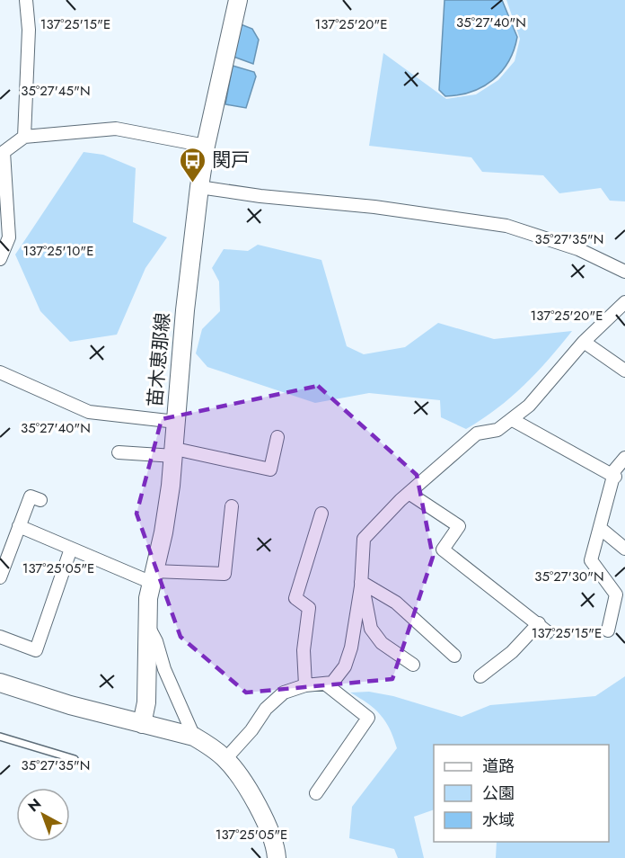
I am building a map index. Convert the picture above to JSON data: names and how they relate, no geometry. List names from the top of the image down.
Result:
{
  "streets": {
    "main road": ["苗木恵那線"]
  },
  "places": {
    "bus stop": ["関戸"]
  },
  "legend": ["道路", "公園", "水域"],
  "north": "top left",
  "coordinates": [
    "35°27'40\"N",
    "137°25'15\"E",
    "137°25'20\"E",
    "35°27'45\"N",
    "35°27'35\"N",
    "137°25'10\"E",
    "137°25'05\"E",
    "35°27'30\"N"
  ]
}
